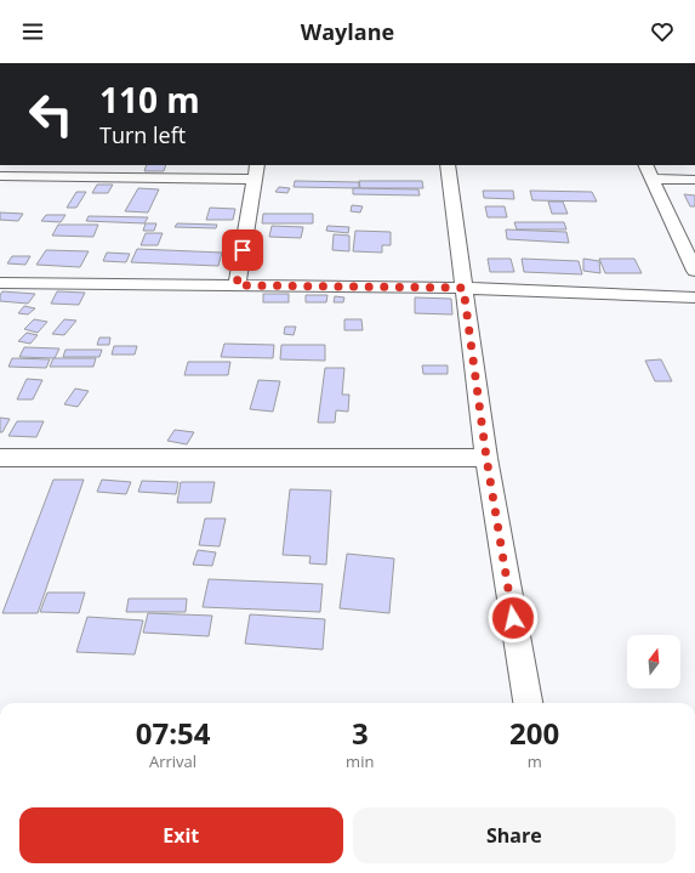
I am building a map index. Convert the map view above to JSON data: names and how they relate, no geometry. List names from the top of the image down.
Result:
{
  "north": "top",
  "page": {
    "header": "Waylane",
    "turn": ["110 m", "Turn left"],
    "eta": [
      "07:54",
      "Arrival",
      "3",
      "min",
      "200",
      "m"
    ],
    "buttons": ["Exit", "Share"]
  }
}
